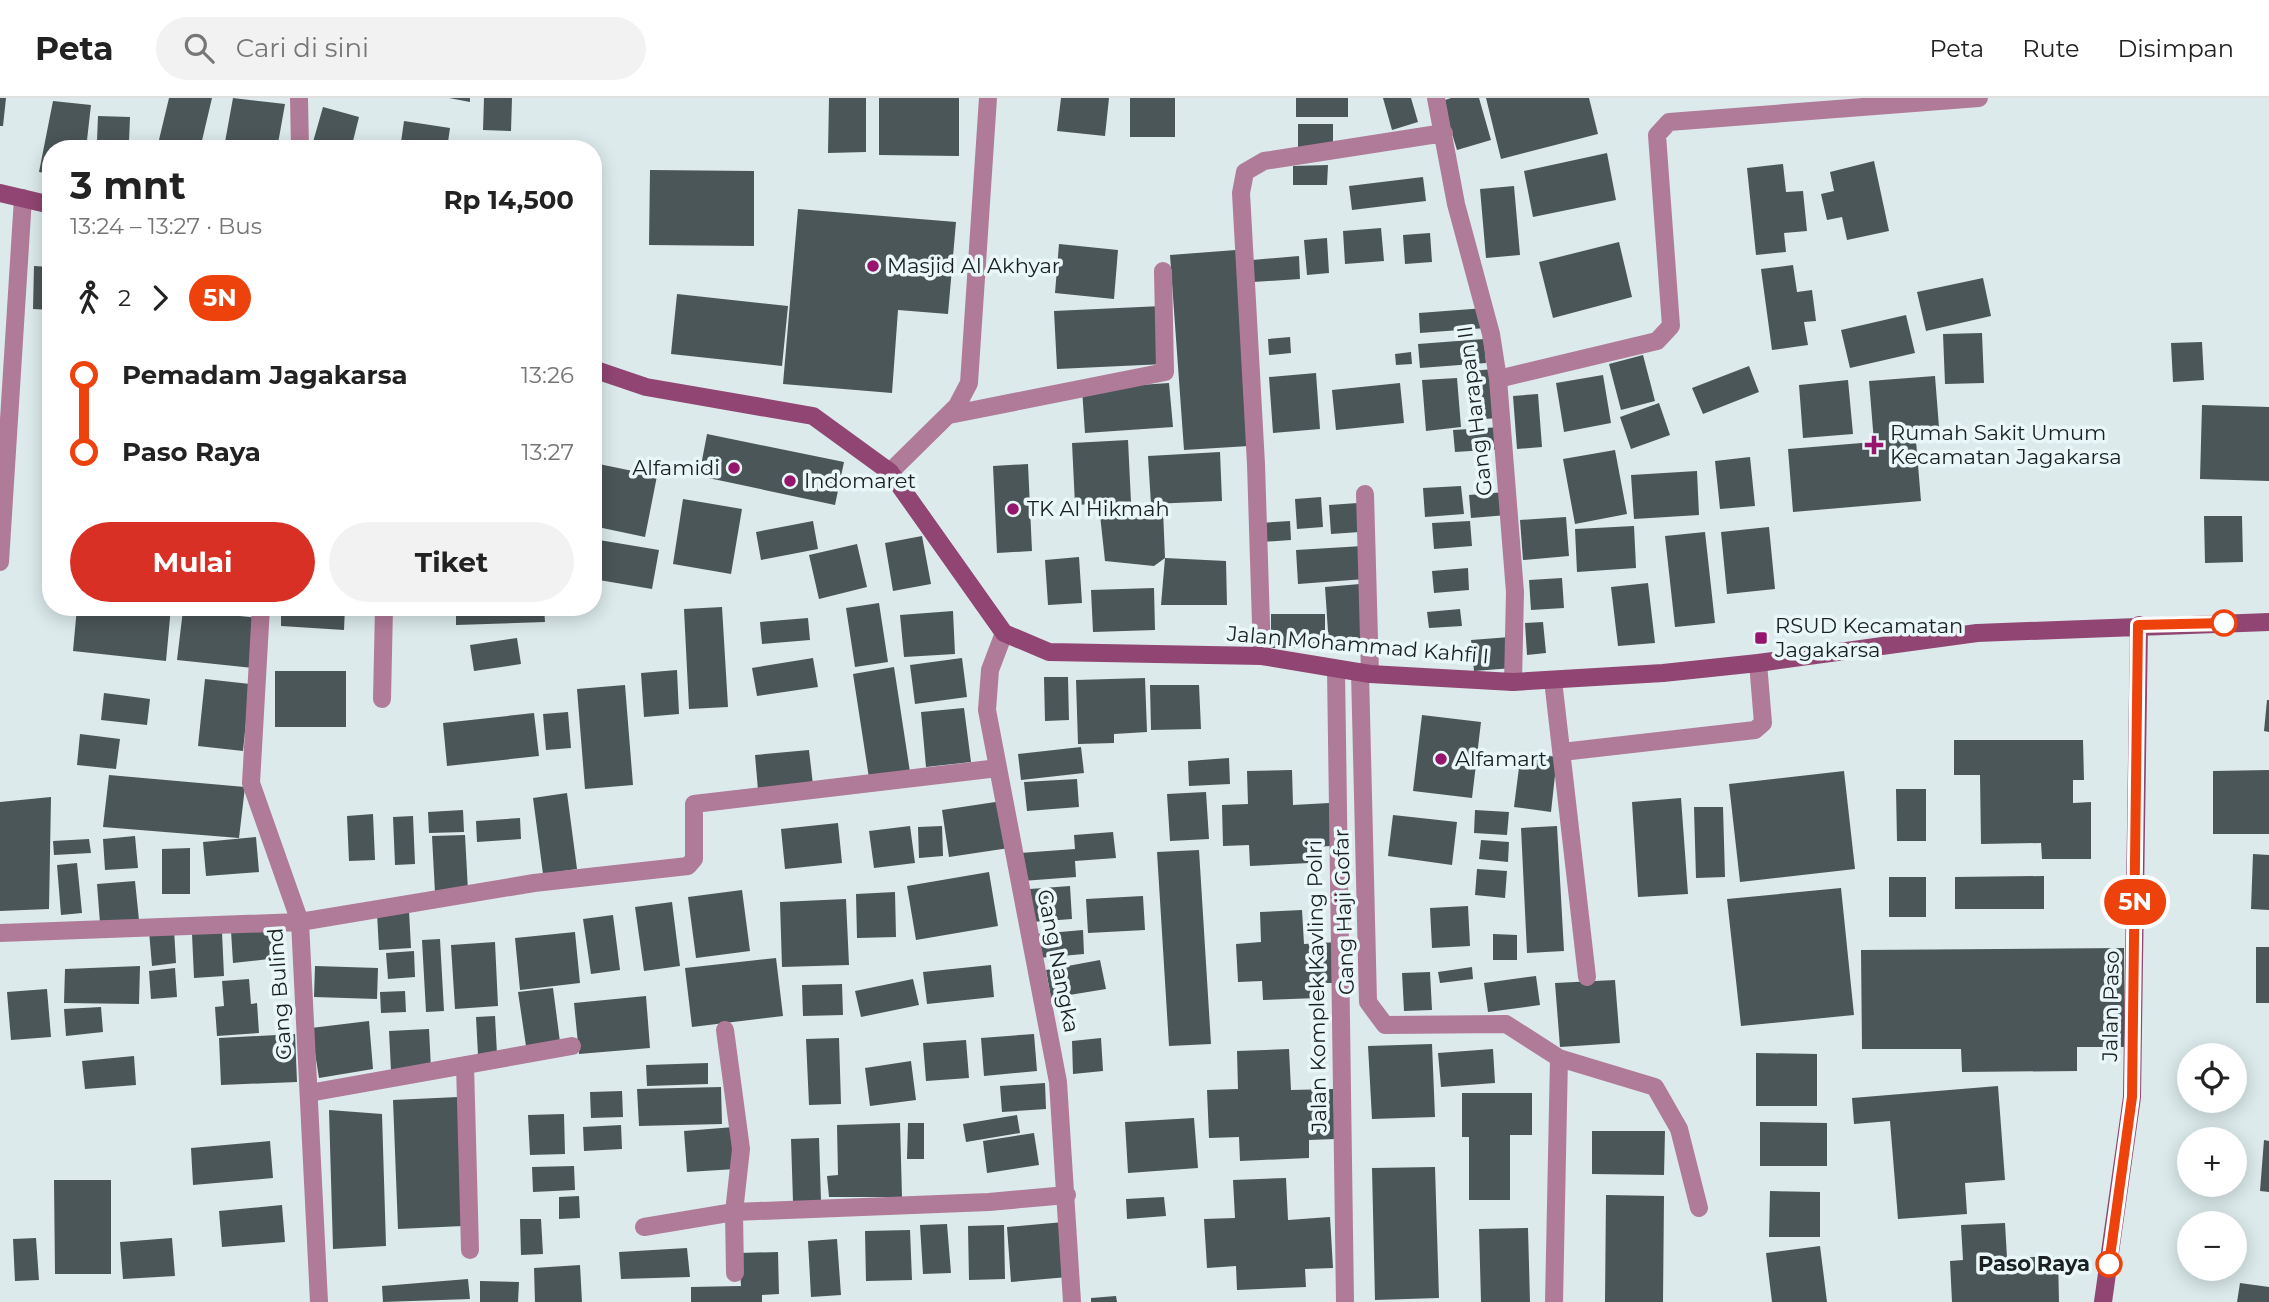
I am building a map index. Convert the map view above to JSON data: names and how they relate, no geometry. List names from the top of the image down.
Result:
{
  "streets": {
    "main road": ["Jalan Mohammad Kahfi I", "Jalan Paso"],
    "street": [
      "Gang Harapan II",
      "Gang Haji Gofar",
      "Gang Nangka",
      "Jalan Komplek Kavling Polri",
      "Gang Bulind"
    ]
  },
  "crossings": [
    ["Gang Harapan II", "Jalan Mohammad Kahfi I"],
    ["Jalan Mohammad Kahfi I", "Gang Haji Gofar"],
    ["Jalan Mohammad Kahfi I", "Gang Nangka"],
    ["Jalan Mohammad Kahfi I", "Jalan Komplek Kavling Polri"],
    ["Jalan Mohammad Kahfi I", "Jalan Paso"]
  ],
  "places": {
    "other": [
      "Masjid Al Akhyar",
      "Alfamidi",
      "Indomaret",
      "TK Al Hikmah",
      "Alfamart",
      "Paso Raya"
    ],
    "health": ["Rumah Sakit Umum Kecamatan Jagakarsa"],
    "transit": ["RSUD Kecamatan Jagakarsa"]
  },
  "lines": ["bus line 5N"],
  "page": {
    "header": "Peta",
    "search": "Cari di sini",
    "nav": ["Peta", "Rute", "Disimpan"],
    "on_map": "5N",
    "heading": ["3 mnt", "13:24 – 13:27 · Bus", "Rp 14,500"],
    "legs": ["2", "5N"],
    "list": [
      {
        "name": "Pemadam Jagakarsa",
        "value": "13:26"
      },
      {
        "name": "Paso Raya",
        "value": "13:27"
      }
    ],
    "buttons": ["Mulai", "Tiket"],
    "map_buttons": ["+", "−"]
  }
}
